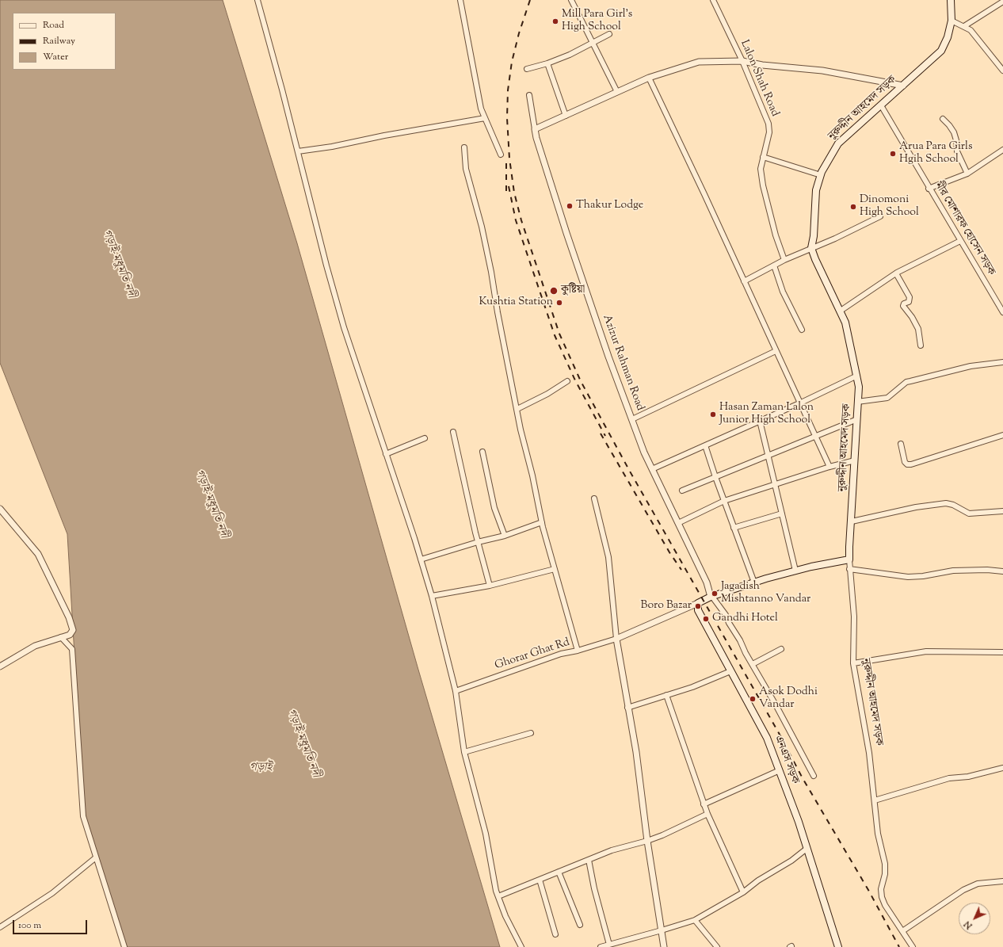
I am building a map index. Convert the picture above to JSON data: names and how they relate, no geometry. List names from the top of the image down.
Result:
{
  "streets": {
    "main road": ["নুরুদ্দীন আহমেদ সড়ক", "এনএস সড়ক"],
    "street": [
      "Lalon Shah Road",
      "মীর মোশারফ হোসেন সড়ক",
      "Azizur Rahman Road",
      "Ghorar Ghat Rd"
    ]
  },
  "crossings": [
    ["নুরুদ্দীন আহমেদ সড়ক", "মীর মোশারফ হোসেন সড়ক"]
  ],
  "water": ["গড়াই-মধুমতি নদী", "গড়াই"],
  "places": [
    "Mill Para Girl's High School",
    "Arua Para Girls Hgih School",
    "Thakur Lodge",
    "Dinomoni High School",
    "কুষ্টিয়া",
    "Kushtia Station",
    "Hasan Zaman Lalon Junior High School",
    "Jagadish Mishtanno Vandar",
    "Boro Bazar",
    "Gandhi Hotel",
    "Asok Dodhi Vandar"
  ],
  "legend": ["Road", "Railway", "Water"],
  "scale_bar": "100 m",
  "north": "bottom left"
}
